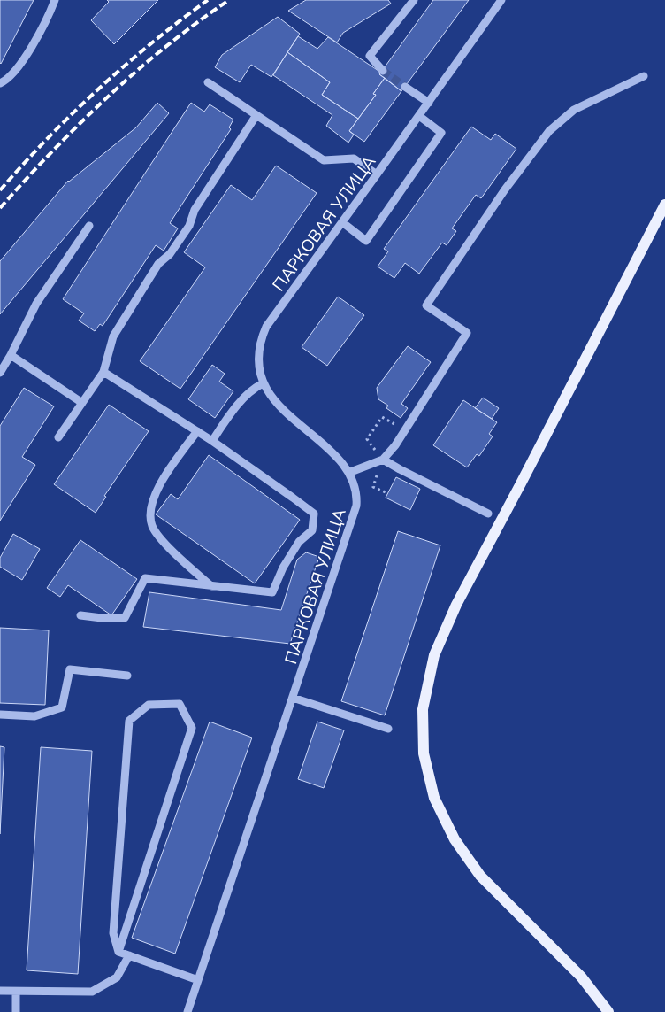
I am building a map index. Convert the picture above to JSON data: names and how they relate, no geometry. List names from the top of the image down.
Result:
{
  "streets": {
    "street": ["ПАРКОВАЯ УЛИЦА"]
  }
}
